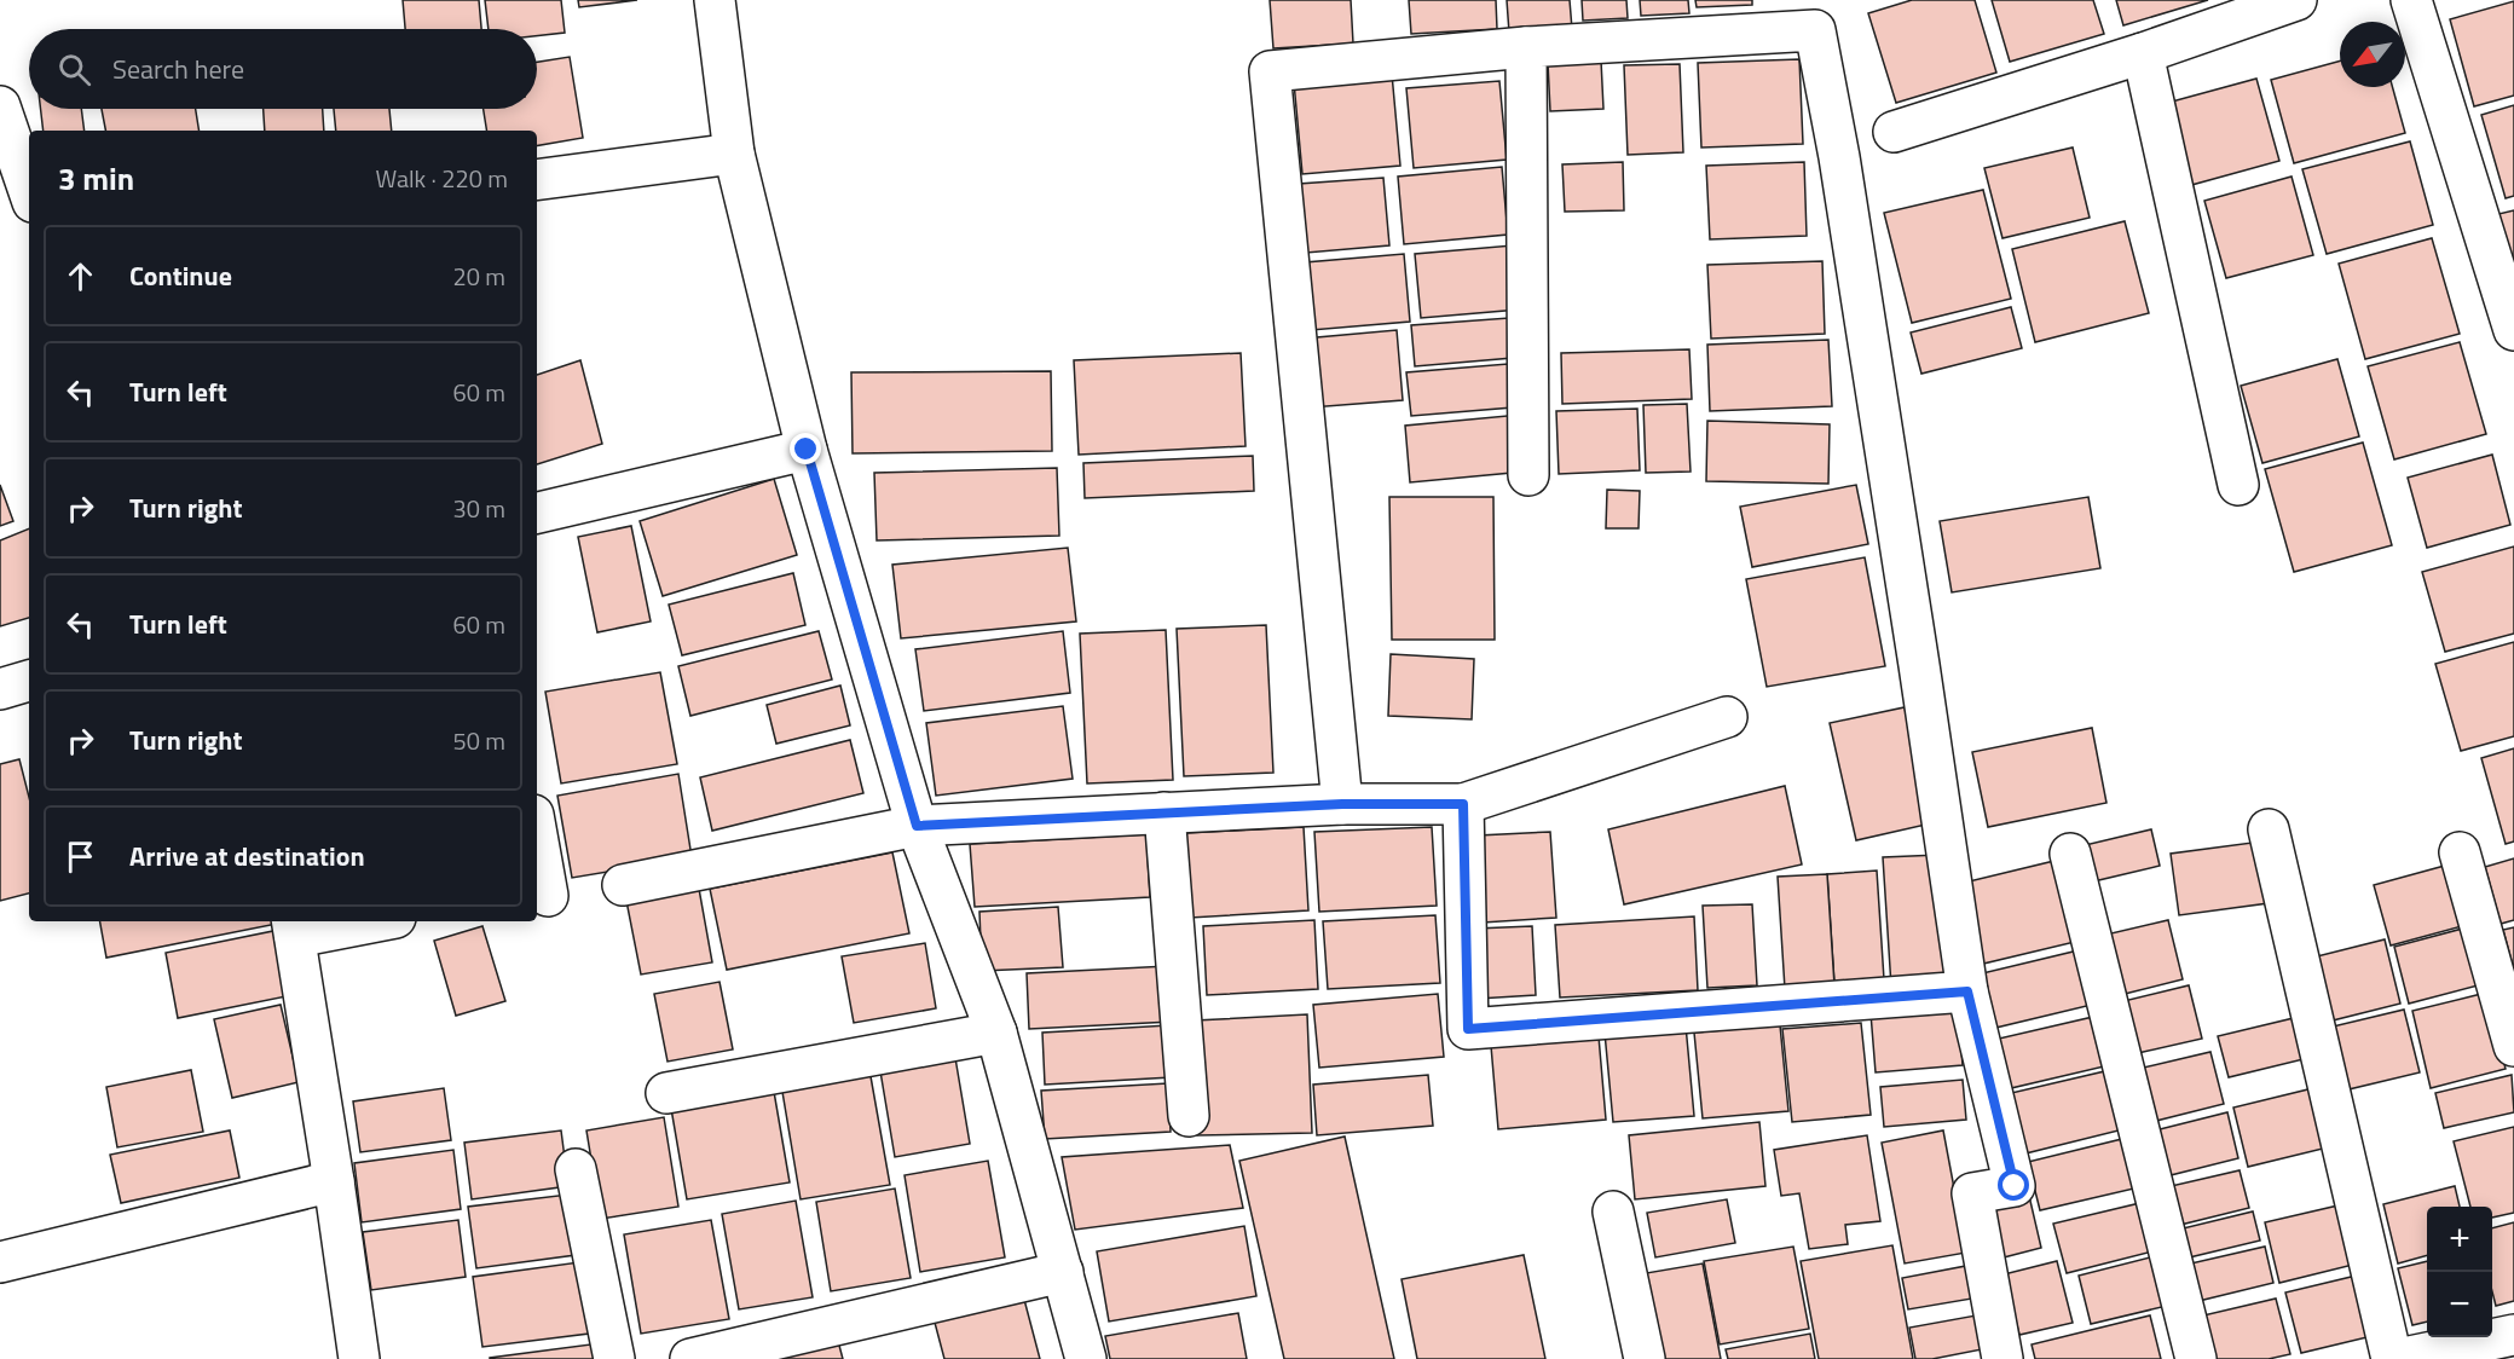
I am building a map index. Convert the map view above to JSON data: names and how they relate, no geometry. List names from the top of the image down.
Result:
{
  "north": "bottom left",
  "page": {
    "search": "Search here",
    "heading": ["3 min", "Walk · 220 m"],
    "list": [
      ["Continue", "20 m"],
      ["Turn left", "60 m"],
      ["Turn right", "30 m"],
      ["Turn left", "60 m"],
      ["Turn right", "50 m"],
      "Arrive at destination"
    ],
    "map_buttons": ["+", "−"]
  }
}
